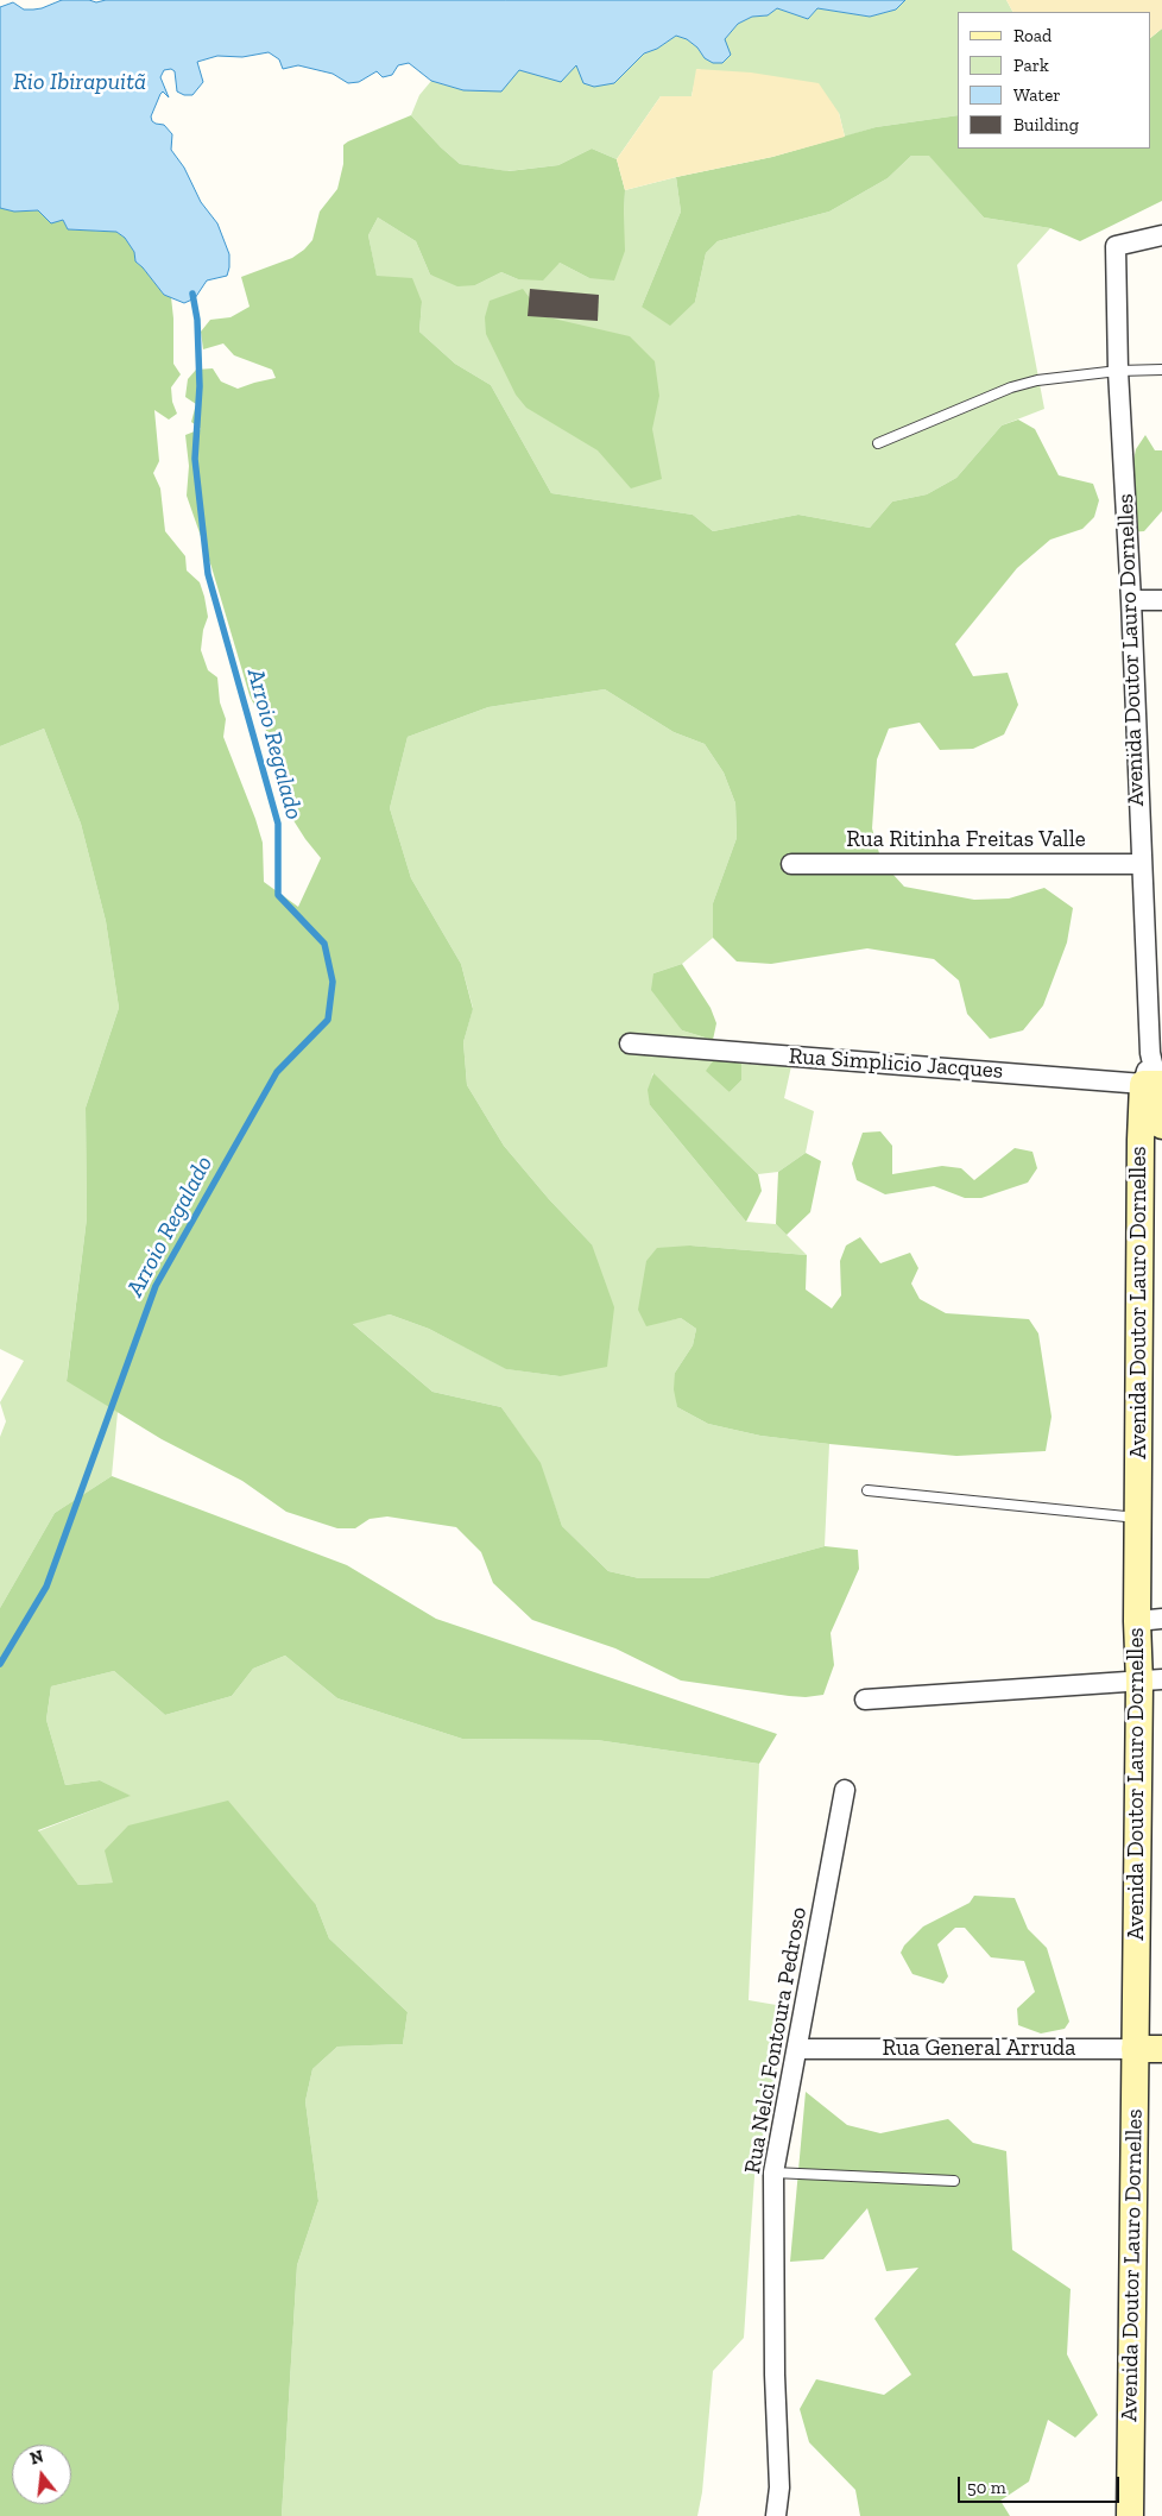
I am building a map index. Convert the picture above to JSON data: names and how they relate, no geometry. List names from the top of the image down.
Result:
{
  "streets": {
    "main road": ["Avenida Doutor Lauro Dornelles", "Rua General Arruda"],
    "street": ["Rua Ritinha Freitas Valle", "Rua Simplicio Jacques", "Rua Nelci Fontoura Pedroso"]
  },
  "crossings": [
    ["Avenida Doutor Lauro Dornelles", "Rua Ritinha Freitas Valle"],
    ["Avenida Doutor Lauro Dornelles", "Rua Simplicio Jacques"],
    ["Avenida Doutor Lauro Dornelles", "Rua General Arruda"],
    ["Rua Nelci Fontoura Pedroso", "Rua General Arruda"]
  ],
  "water": ["Rio Ibirapuitã", "Arroio Regalado"],
  "legend": [
    "Road",
    "Park",
    "Water",
    "Building"
  ],
  "scale_bar": "50 m",
  "north": "top"
}
